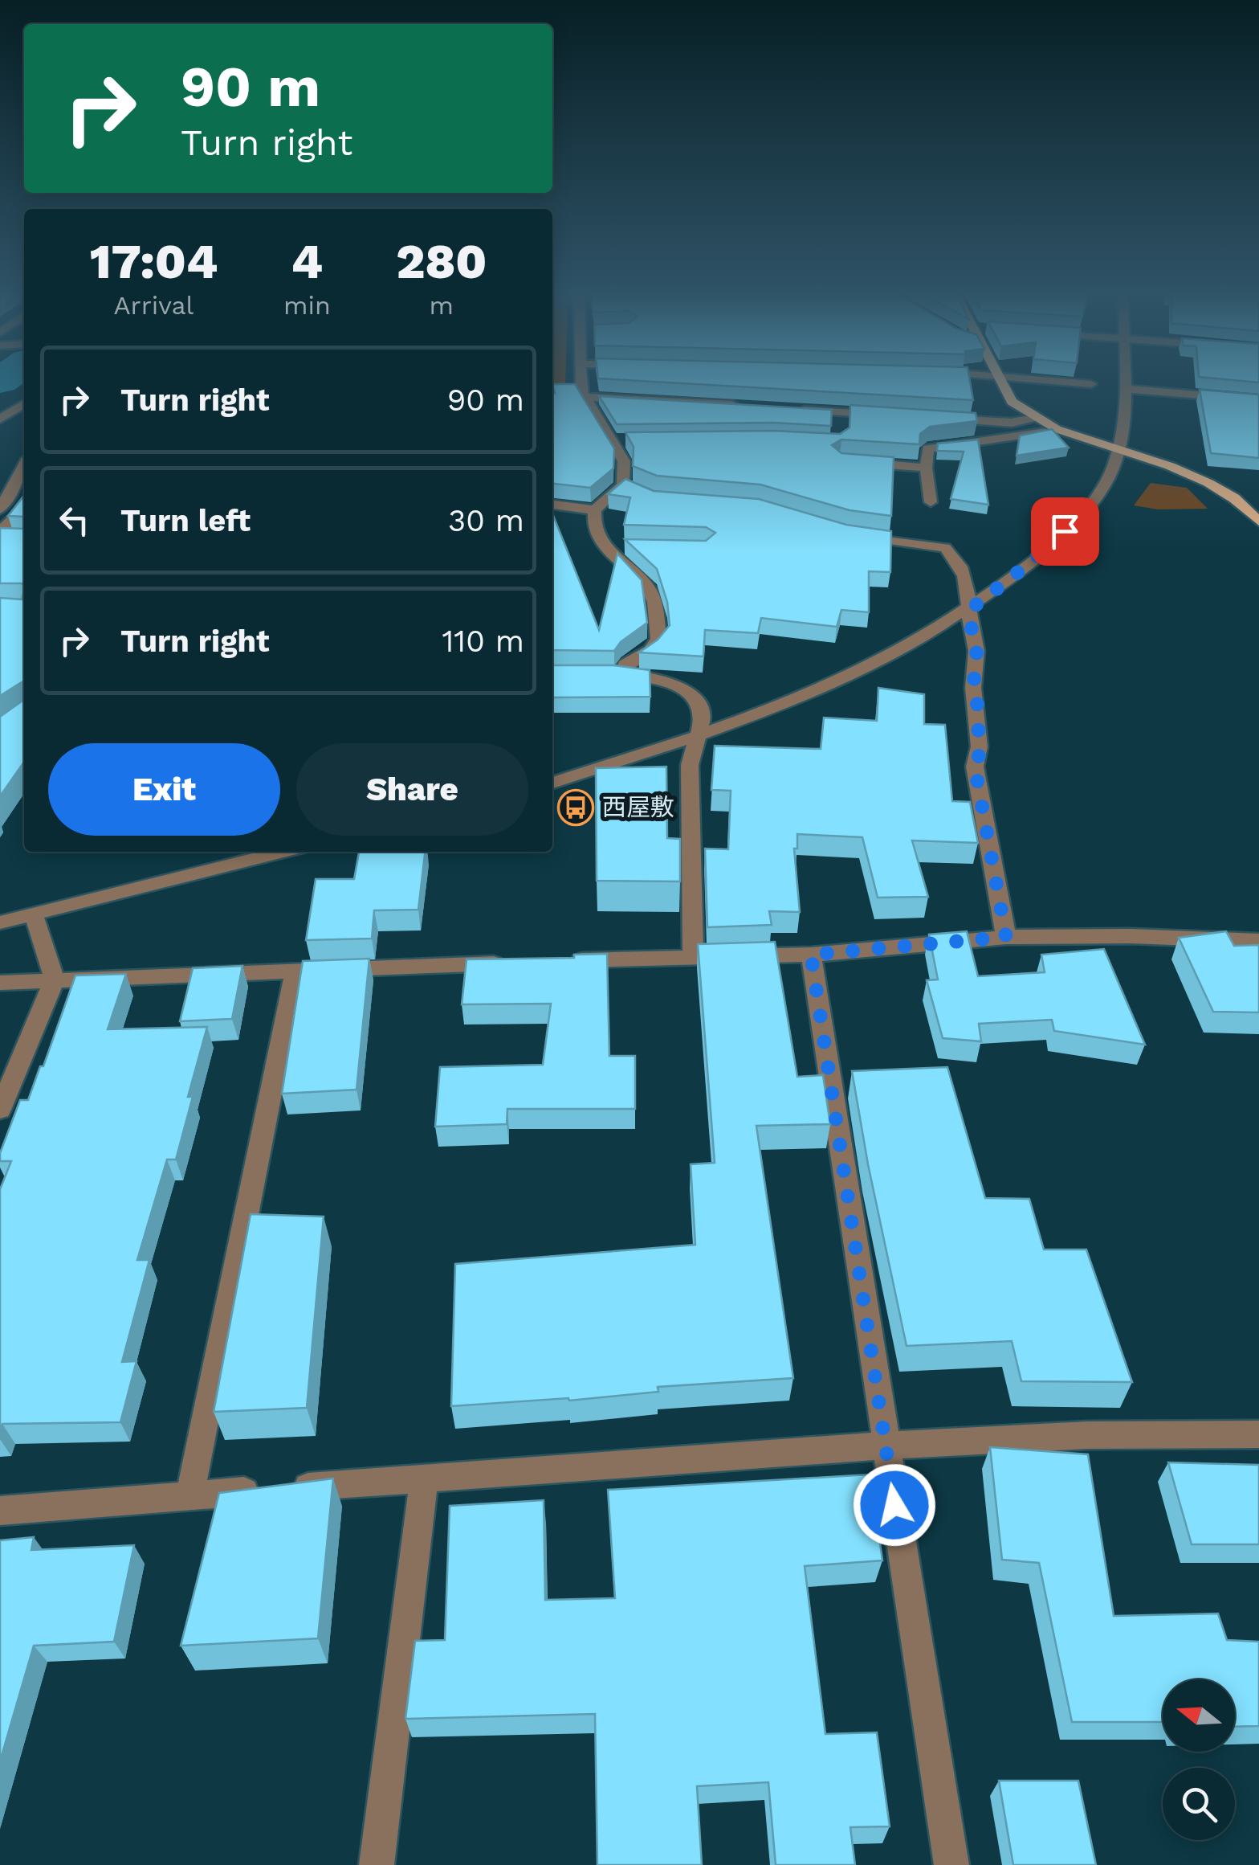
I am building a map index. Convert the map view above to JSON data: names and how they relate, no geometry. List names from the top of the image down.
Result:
{
  "places": {
    "bus stop": ["西屋敷"]
  },
  "north": "left",
  "page": {
    "turn": ["90 m", "Turn right"],
    "eta": [
      "17:04",
      "Arrival",
      "4",
      "min",
      "280",
      "m"
    ],
    "list": [
      {
        "name": "Turn right",
        "value": "90 m"
      },
      {
        "name": "Turn left",
        "value": "30 m"
      },
      {
        "name": "Turn right",
        "value": "110 m"
      }
    ],
    "buttons": ["Exit", "Share"]
  }
}
